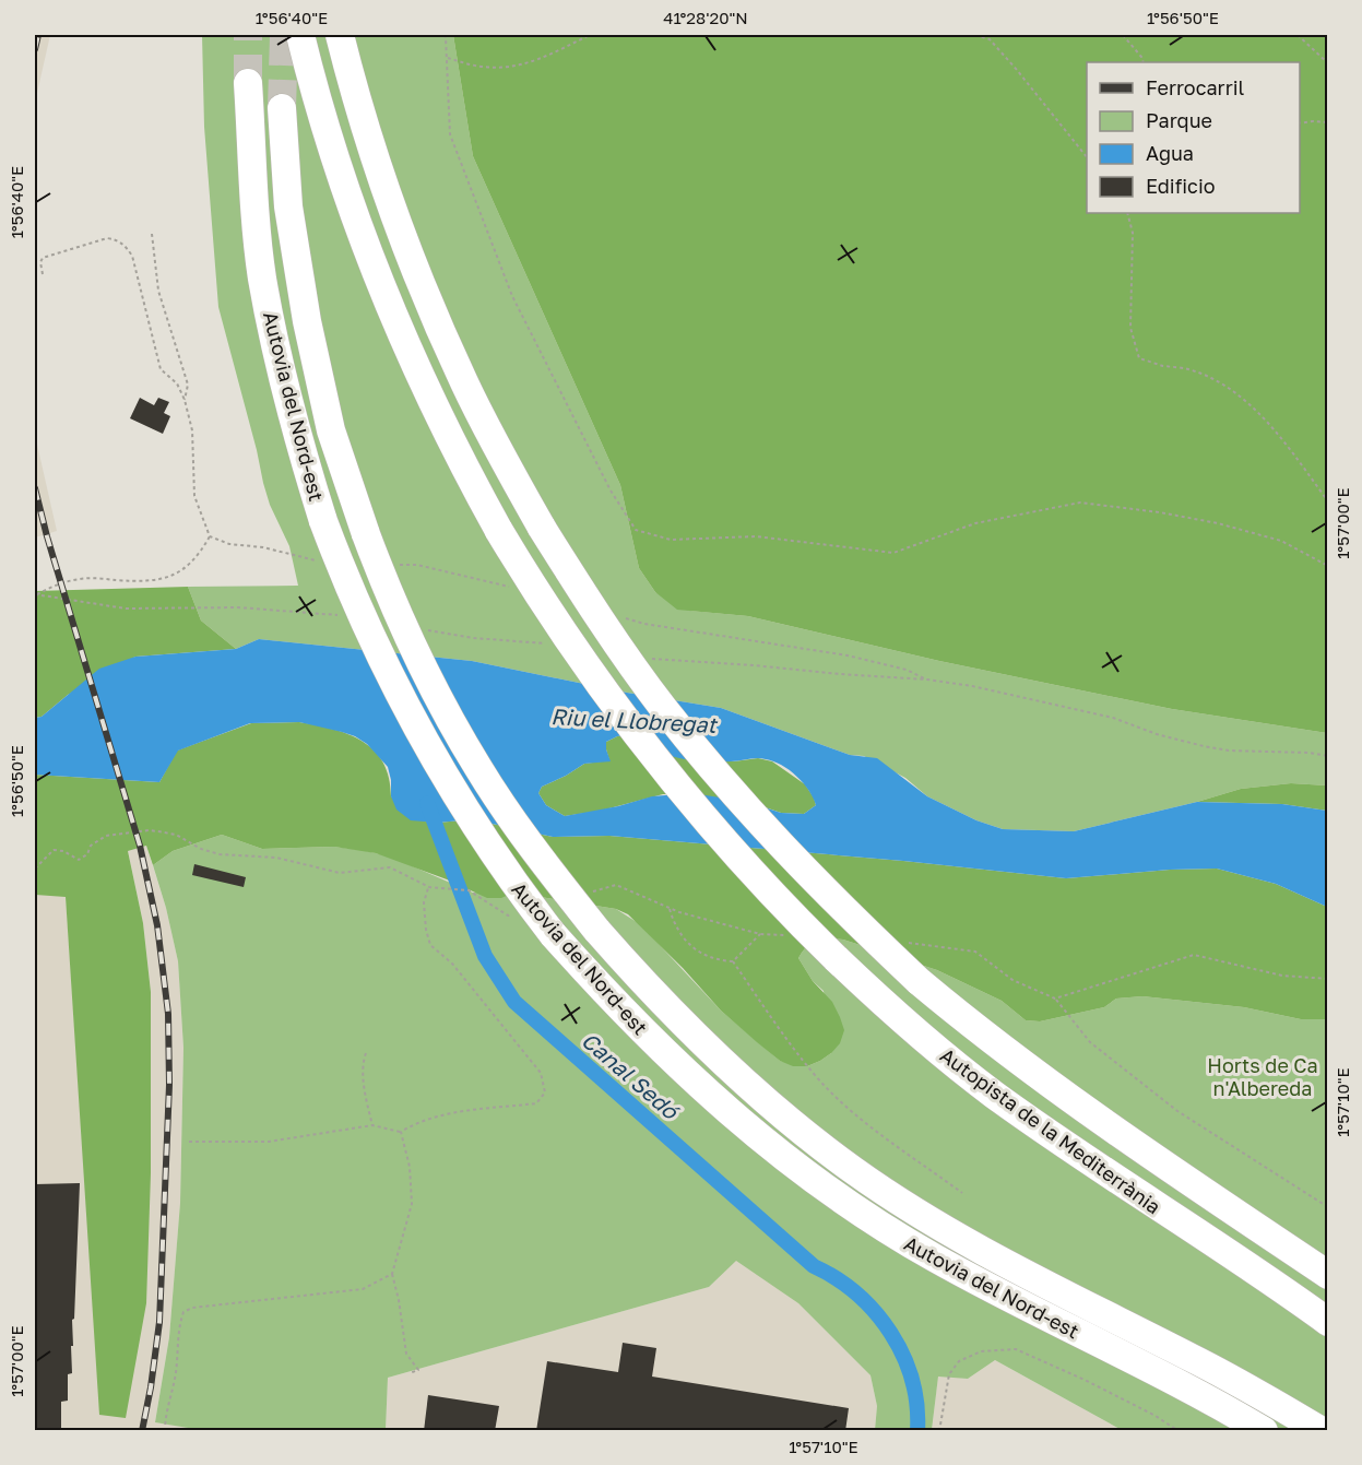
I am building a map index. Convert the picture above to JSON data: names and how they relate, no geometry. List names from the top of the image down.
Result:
{
  "streets": {
    "highway": ["Autovia del Nord-est", "Autopista de la Mediterrània"]
  },
  "water": ["Riu el Llobregat", "Canal Sedó"],
  "parks": ["Horts de Ca n'Albereda"],
  "legend": [
    "Ferrocarril",
    "Parque",
    "Agua",
    "Edificio"
  ],
  "coordinates": [
    "1°56'40\"E",
    "41°28'20\"N",
    "1°56'50\"E",
    "1°57'00\"E",
    "1°57'10\"E"
  ]
}
